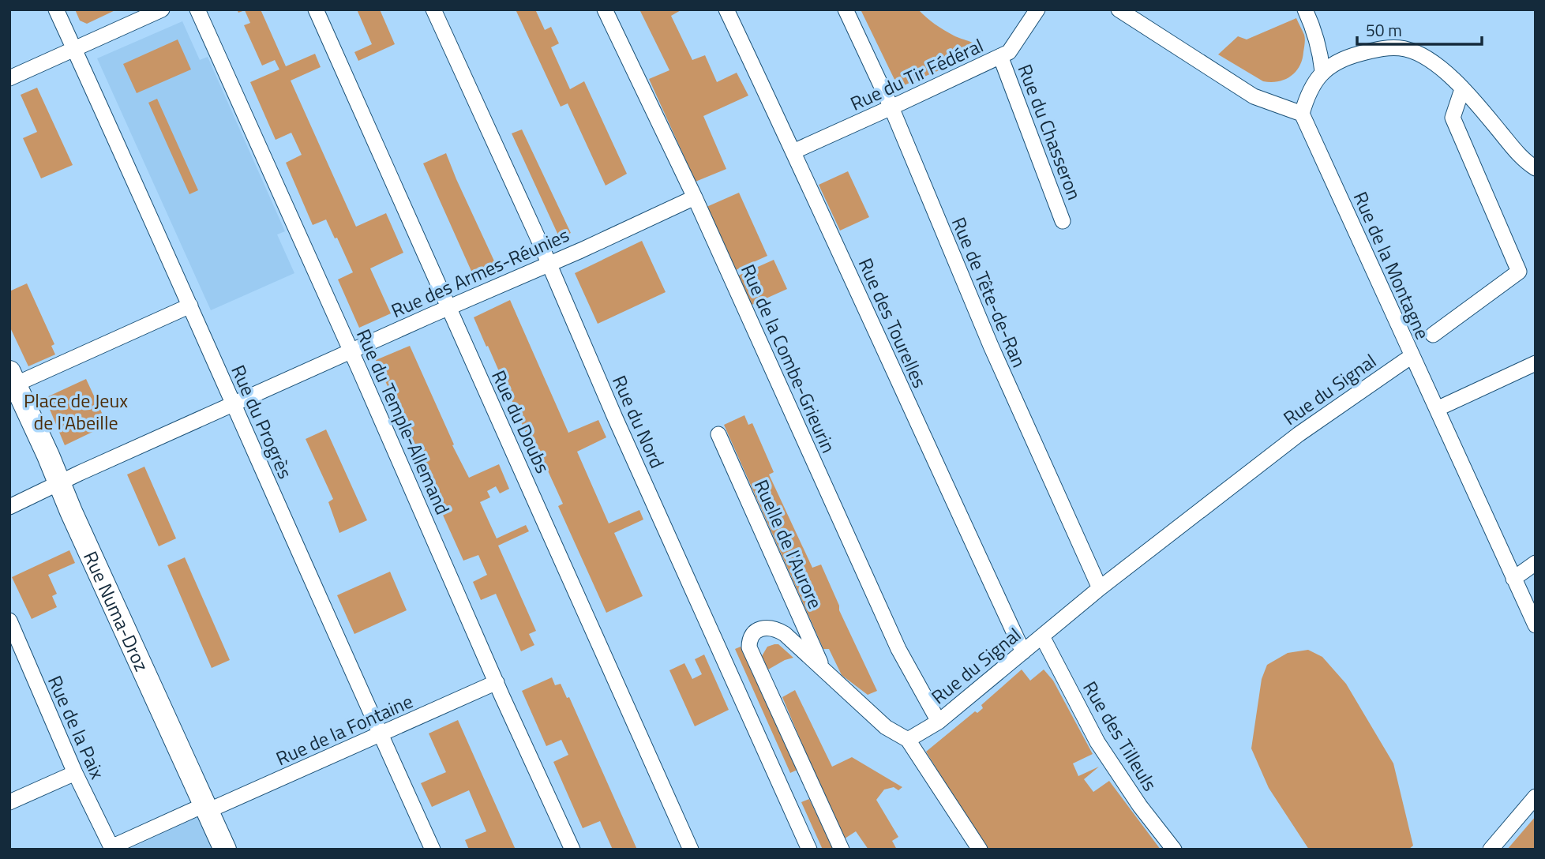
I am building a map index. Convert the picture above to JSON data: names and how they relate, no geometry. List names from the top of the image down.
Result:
{
  "streets": {
    "main road": ["Rue Numa-Droz"],
    "street": [
      "Rue du Tir Fédéral",
      "Rue du Chasseron",
      "Rue de la Montagne",
      "Rue des Armes-Réunies",
      "Rue de Tête-de-Ran",
      "Rue des Tourelles",
      "Rue de la Combe-Grieurin",
      "Rue du Signal",
      "Rue du Progrès",
      "Rue du Temple-Allemand",
      "Rue du Doubs",
      "Rue du Nord",
      "Ruelle de l'Aurore",
      "Rue de la Paix",
      "Rue de la Fontaine",
      "Rue des Tilleuls"
    ]
  },
  "crossings": [
    ["Rue du Tir Fédéral", "Rue du Chasseron"],
    ["Rue du Tir Fédéral", "Rue de Tête-de-Ran"],
    ["Rue du Tir Fédéral", "Rue des Tourelles"],
    ["Rue de la Montagne", "Rue du Signal"],
    ["Rue des Armes-Réunies", "Rue de la Combe-Grieurin"],
    ["Rue des Armes-Réunies", "Rue du Progrès"],
    ["Rue des Armes-Réunies", "Rue du Temple-Allemand"],
    ["Rue des Armes-Réunies", "Rue du Doubs"],
    ["Rue des Armes-Réunies", "Rue du Nord"],
    ["Rue des Armes-Réunies", "Rue Numa-Droz"],
    ["Rue de Tête-de-Ran", "Rue du Signal"],
    ["Rue des Tourelles", "Rue du Signal"],
    ["Rue de la Combe-Grieurin", "Rue du Signal"],
    ["Rue du Signal", "Rue des Tilleuls"],
    ["Rue du Progrès", "Rue de la Fontaine"],
    ["Rue du Temple-Allemand", "Rue de la Fontaine"],
    ["Rue Numa-Droz", "Rue de la Fontaine"],
    ["Rue de la Paix", "Rue de la Fontaine"]
  ],
  "parks": ["Place de Jeux de l'Abeille"],
  "scale_bar": "50 m"
}
